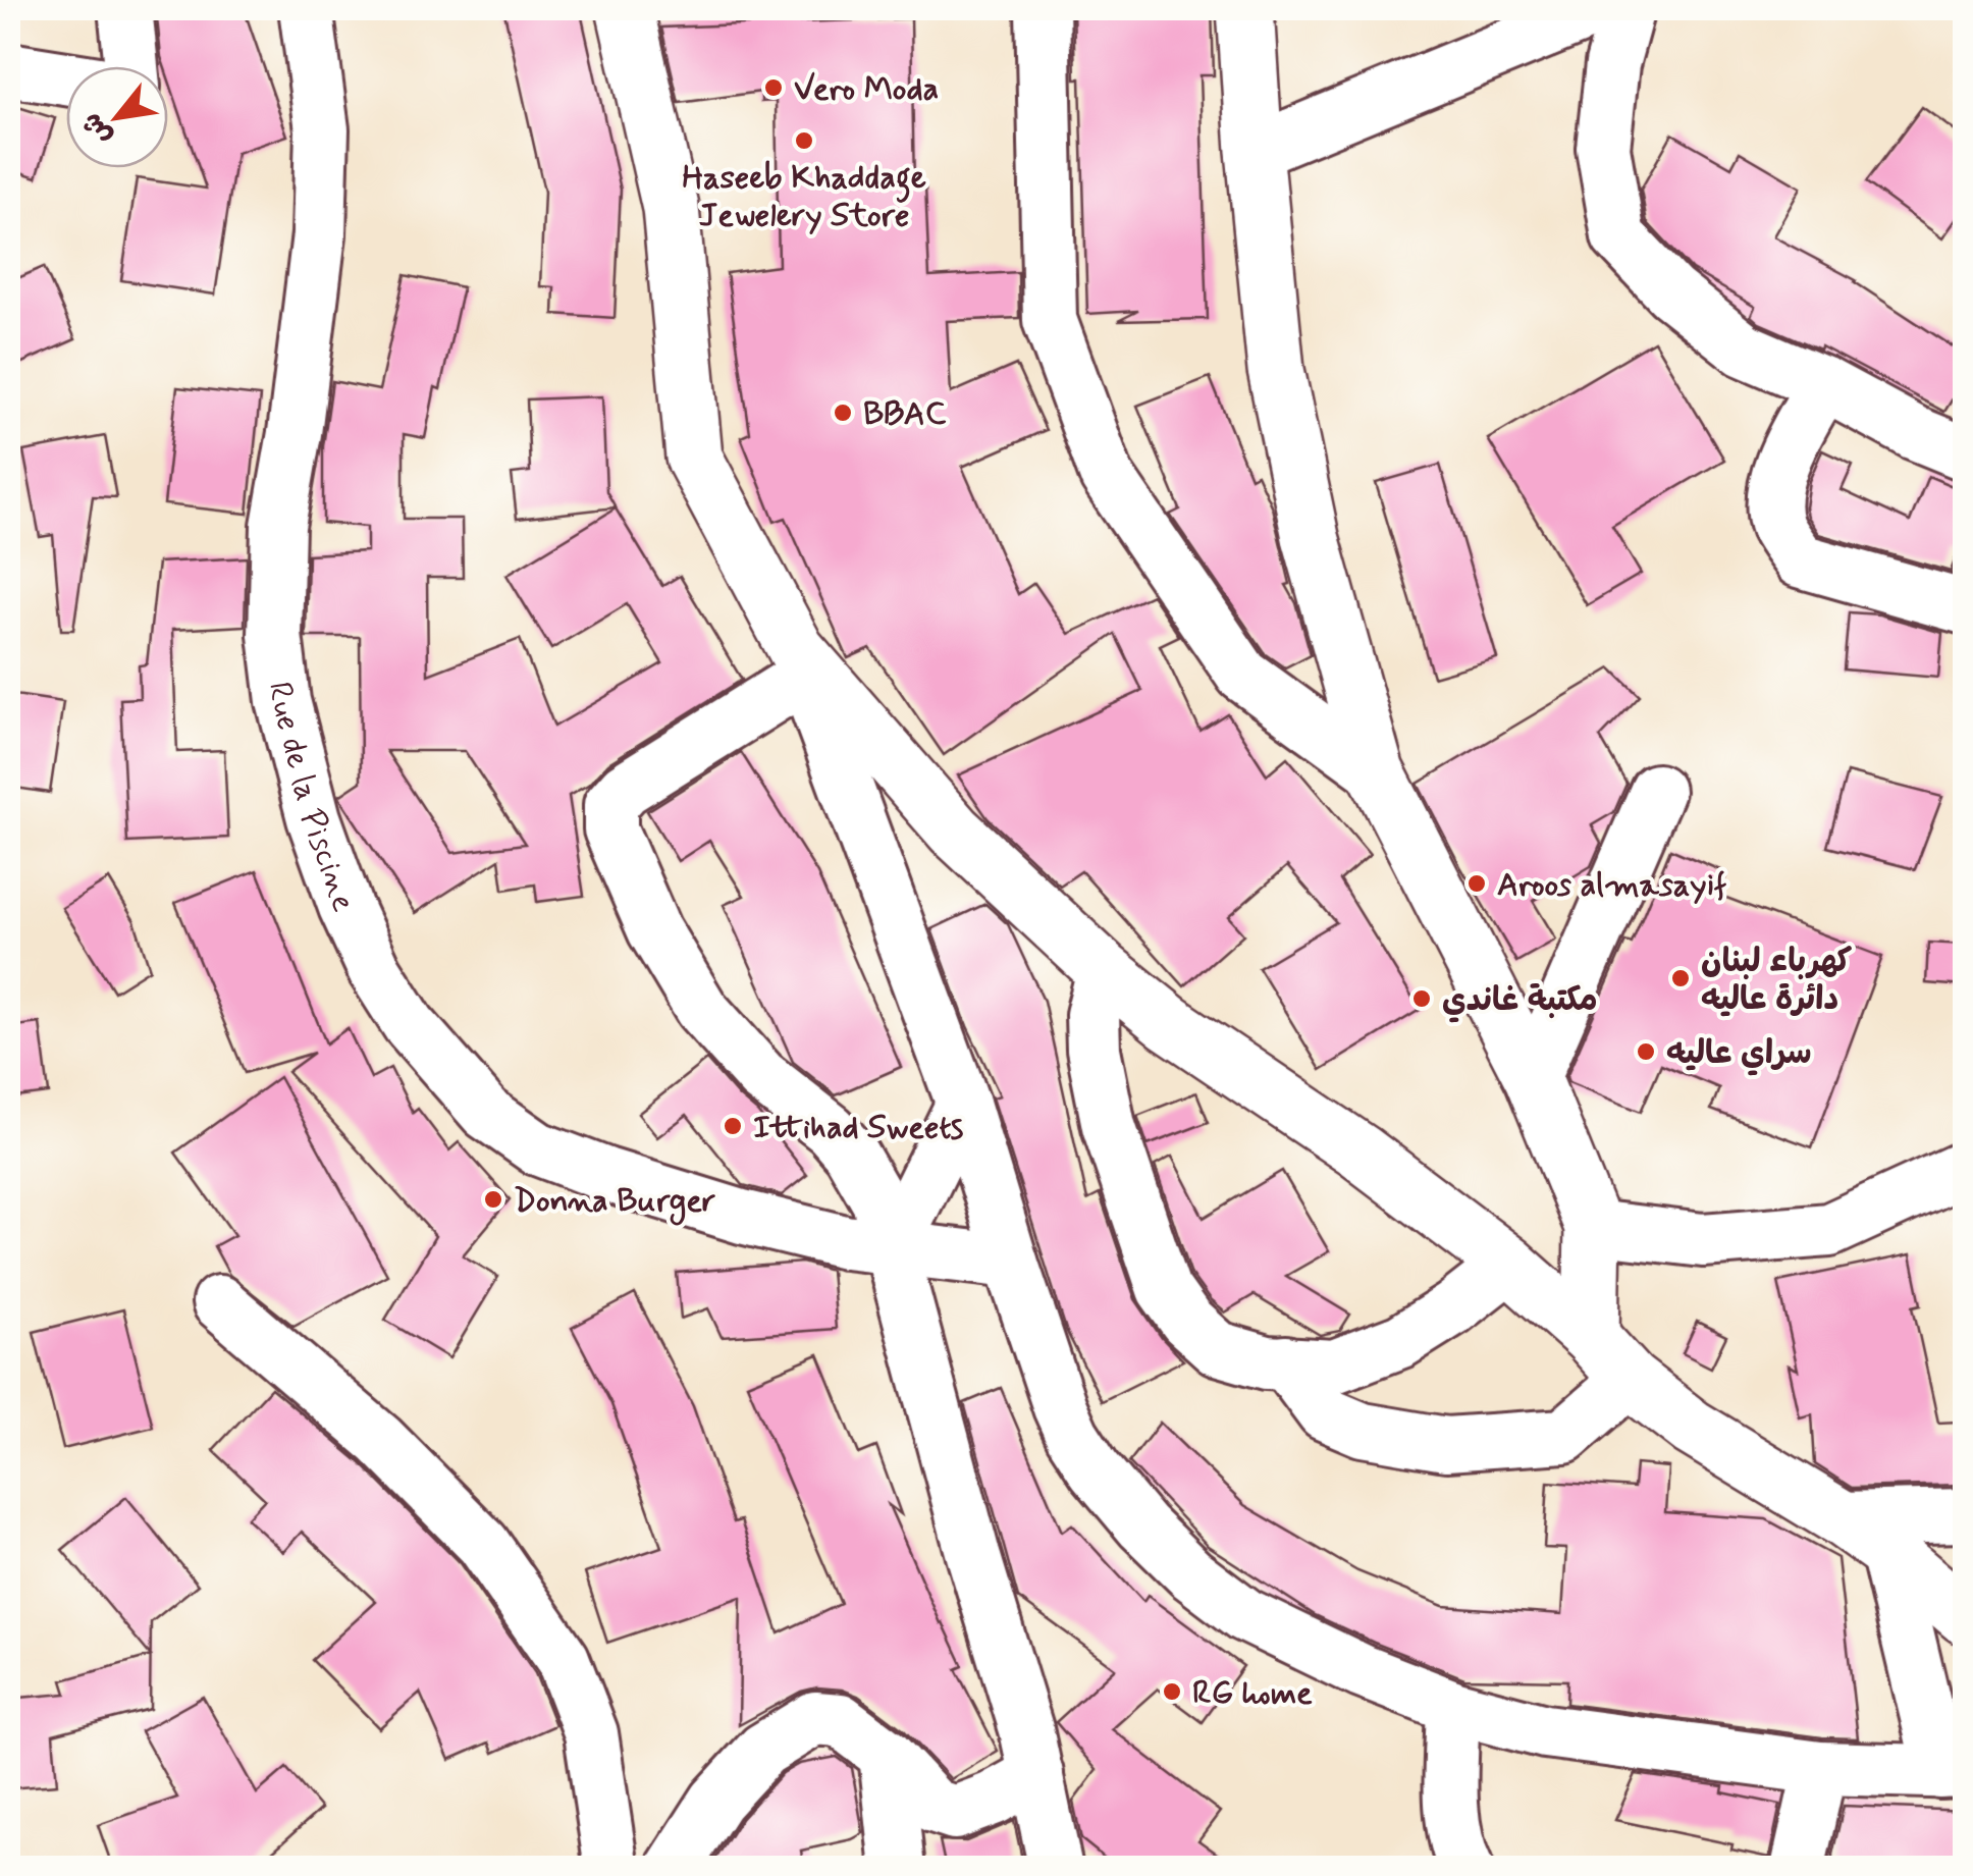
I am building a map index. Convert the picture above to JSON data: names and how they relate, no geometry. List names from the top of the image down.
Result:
{
  "streets": {
    "street": ["Rue de la Piscine"]
  },
  "places": [
    "Vero Moda",
    "Haseeb Khaddage Jewelery Store",
    "BBAC",
    "Aroos almasayif",
    "كهرباء لبنان دائرة عاليه",
    "مكتبة غاندي",
    "سراي عاليه",
    "Ittihad Sweets",
    "Donna Burger",
    "RG home"
  ],
  "north": "bottom left"
}
